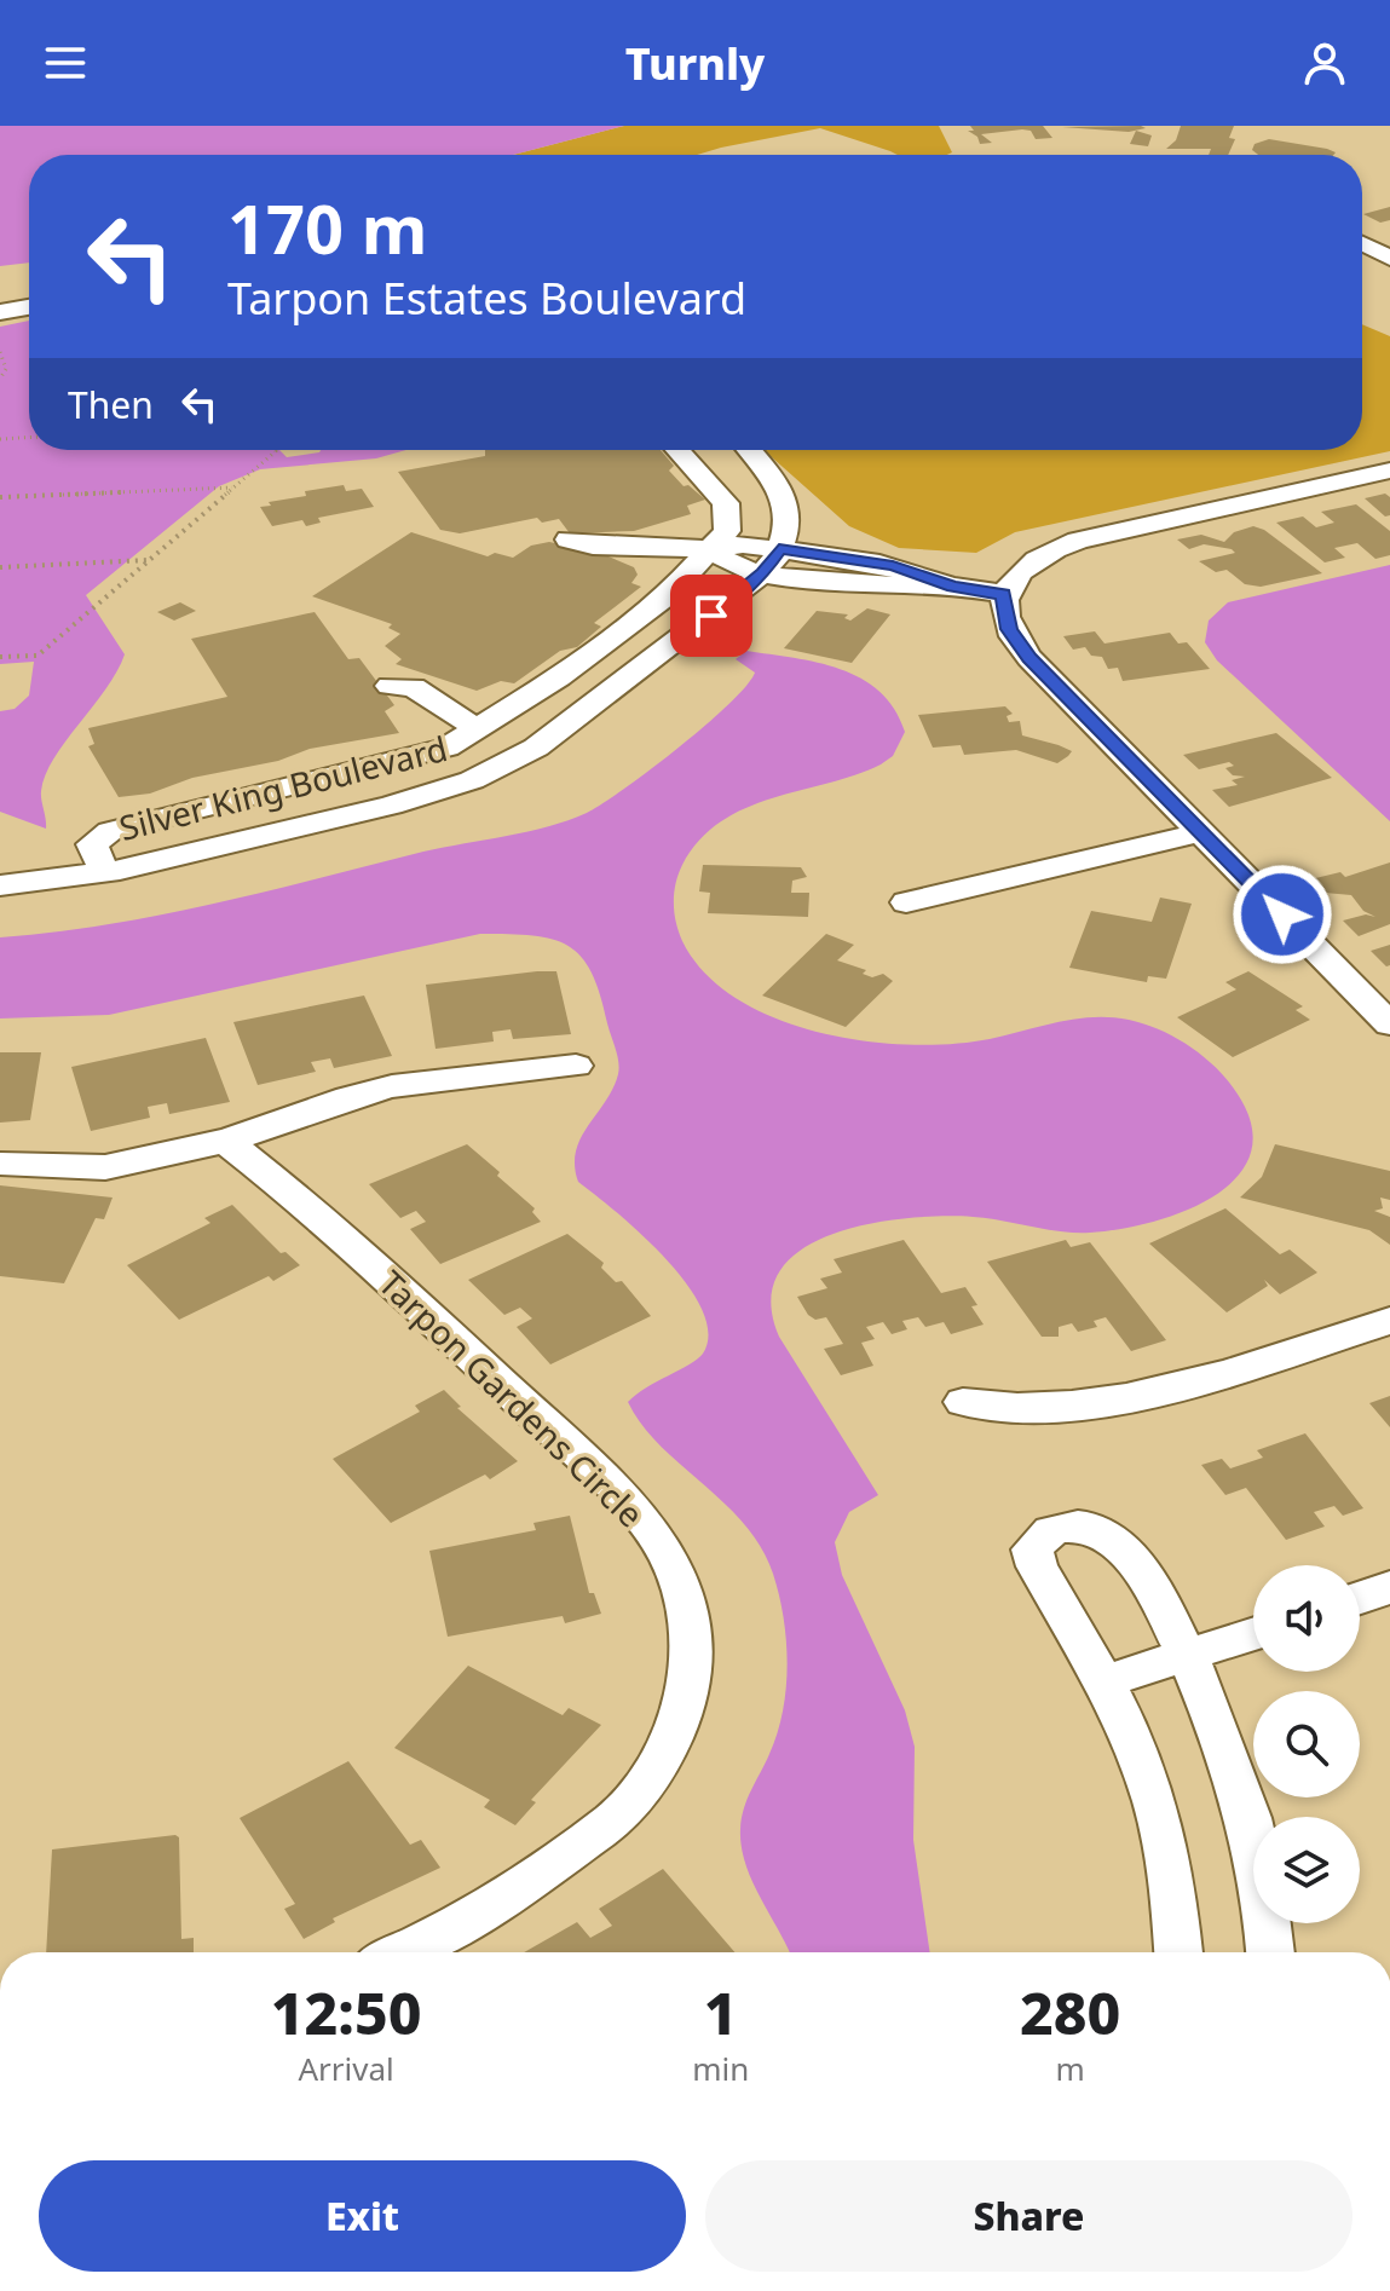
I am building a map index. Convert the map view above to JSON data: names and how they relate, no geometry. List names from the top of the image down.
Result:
{
  "streets": {
    "street": ["Silver King Boulevard", "Tarpon Gardens Circle"]
  },
  "page": {
    "header": "Turnly",
    "turn": ["170 m", "Tarpon Estates Boulevard"],
    "then": "Then",
    "eta": [
      "12:50",
      "Arrival",
      "1",
      "min",
      "280",
      "m"
    ],
    "buttons": ["Exit", "Share"]
  }
}
